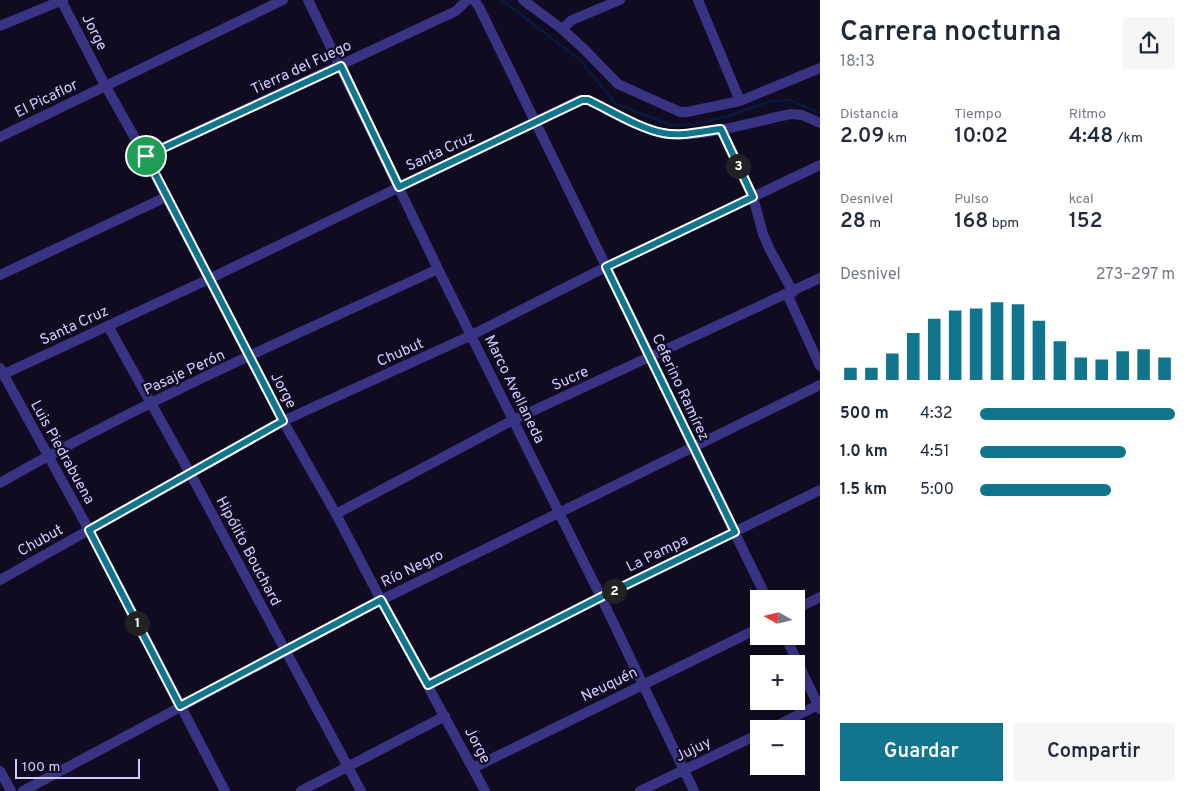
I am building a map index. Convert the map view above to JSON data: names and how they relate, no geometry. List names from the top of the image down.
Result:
{
  "streets": {
    "street": [
      "Jorge",
      "Tierra del Fuego",
      "El Picaflor",
      "Santa Cruz",
      "Chubut",
      "Pasaje Perón",
      "Sucre",
      "Ceferino Ramírez",
      "Marco Avellaneda",
      "Luis Piedrabuena",
      "Hipólito Bouchard",
      "La Pampa",
      "Río Negro",
      "Neuquén",
      "Jujuy"
    ]
  },
  "crossings": [
    ["Jorge", "Tierra del Fuego"],
    ["Jorge", "El Picaflor"],
    ["Jorge", "Santa Cruz"],
    ["Jorge", "Chubut"],
    ["Jorge", "Pasaje Perón"],
    ["Jorge", "Sucre"],
    ["Jorge", "La Pampa"],
    ["Jorge", "Río Negro"],
    ["Jorge", "Neuquén"],
    ["Tierra del Fuego", "Marco Avellaneda"],
    ["Santa Cruz", "Ceferino Ramírez"],
    ["Santa Cruz", "Marco Avellaneda"],
    ["Santa Cruz", "Luis Piedrabuena"],
    ["Santa Cruz", "Hipólito Bouchard"],
    ["Chubut", "Ceferino Ramírez"],
    ["Chubut", "Marco Avellaneda"],
    ["Chubut", "Luis Piedrabuena"],
    ["Chubut", "Hipólito Bouchard"],
    ["Pasaje Perón", "Marco Avellaneda"],
    ["Pasaje Perón", "Luis Piedrabuena"],
    ["Pasaje Perón", "Hipólito Bouchard"],
    ["Sucre", "Ceferino Ramírez"],
    ["Sucre", "Marco Avellaneda"],
    ["Ceferino Ramírez", "La Pampa"],
    ["Ceferino Ramírez", "Río Negro"],
    ["Marco Avellaneda", "La Pampa"],
    ["Marco Avellaneda", "Río Negro"],
    ["Marco Avellaneda", "Neuquén"],
    ["Marco Avellaneda", "Jujuy"],
    ["Luis Piedrabuena", "Río Negro"],
    ["Hipólito Bouchard", "Río Negro"]
  ],
  "scale_bar": "100 m",
  "north": "left",
  "page": {
    "heading": ["Carrera nocturna", "18:13"],
    "stats": [
      ["Distancia", "2.09 km"],
      ["Tiempo", "10:02"],
      ["Ritmo", "4:48 /km"],
      ["Desnivel", "28 m"],
      ["Pulso", "168 bpm"],
      ["kcal", "152"]
    ],
    "pins": ["3", "2", "1"],
    "chart": ["Desnivel", "273–297 m"],
    "list": [
      {
        "name": "500 m",
        "note": "4:32"
      },
      {
        "name": "1.0 km",
        "note": "4:51"
      },
      {
        "name": "1.5 km",
        "note": "5:00"
      }
    ],
    "map_buttons": ["+", "−"],
    "buttons": ["Guardar", "Compartir"],
    "scale": "100 m"
  }
}
